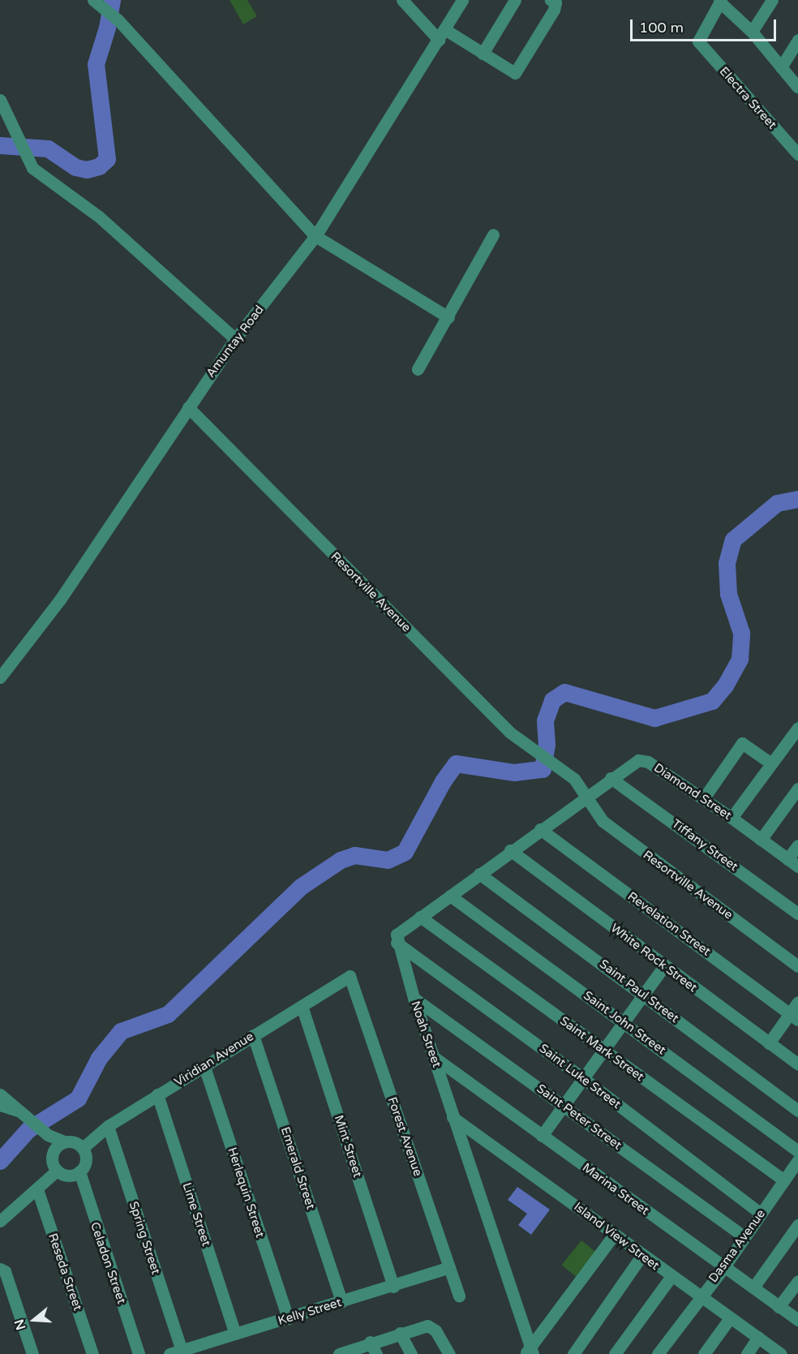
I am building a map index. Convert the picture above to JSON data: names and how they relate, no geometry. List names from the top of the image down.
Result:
{
  "streets": {
    "street": [
      "Electra Street",
      "Amuntay Road",
      "Resortville Avenue",
      "Diamond Street",
      "Tiffany Street",
      "Revelation Street",
      "White Rock Street",
      "Saint Paul Street",
      "Saint John Street",
      "Noah Street",
      "Saint Mark Street",
      "Viridian Avenue",
      "Saint Luke Street",
      "Saint Peter Street",
      "Forest Avenue",
      "Mint Street",
      "Emerald Street",
      "Marina Street",
      "Herlequin Street",
      "Lime Street",
      "Island View Street",
      "Spring Street",
      "Dasma Avenue",
      "Celadon Street",
      "Reseda Street",
      "Kelly Street"
    ]
  },
  "crossings": [
    ["Amuntay Road", "Resortville Avenue"],
    ["Resortville Avenue", "Diamond Street"],
    ["Diamond Street", "Tiffany Street"],
    ["Noah Street", "Saint Luke Street"],
    ["Noah Street", "Saint Peter Street"],
    ["Noah Street", "Marina Street"],
    ["Noah Street", "Island View Street"],
    ["Saint Mark Street", "Dasma Avenue"],
    ["Viridian Avenue", "Forest Avenue"],
    ["Viridian Avenue", "Mint Street"],
    ["Viridian Avenue", "Emerald Street"],
    ["Viridian Avenue", "Herlequin Street"],
    ["Viridian Avenue", "Lime Street"],
    ["Viridian Avenue", "Spring Street"],
    ["Viridian Avenue", "Celadon Street"],
    ["Saint Luke Street", "Dasma Avenue"],
    ["Saint Peter Street", "Dasma Avenue"],
    ["Forest Avenue", "Kelly Street"],
    ["Mint Street", "Kelly Street"],
    ["Emerald Street", "Kelly Street"],
    ["Marina Street", "Dasma Avenue"],
    ["Herlequin Street", "Kelly Street"],
    ["Lime Street", "Kelly Street"],
    ["Island View Street", "Dasma Avenue"],
    ["Spring Street", "Kelly Street"]
  ],
  "scale_bar": "100 m",
  "north": "left"
}
